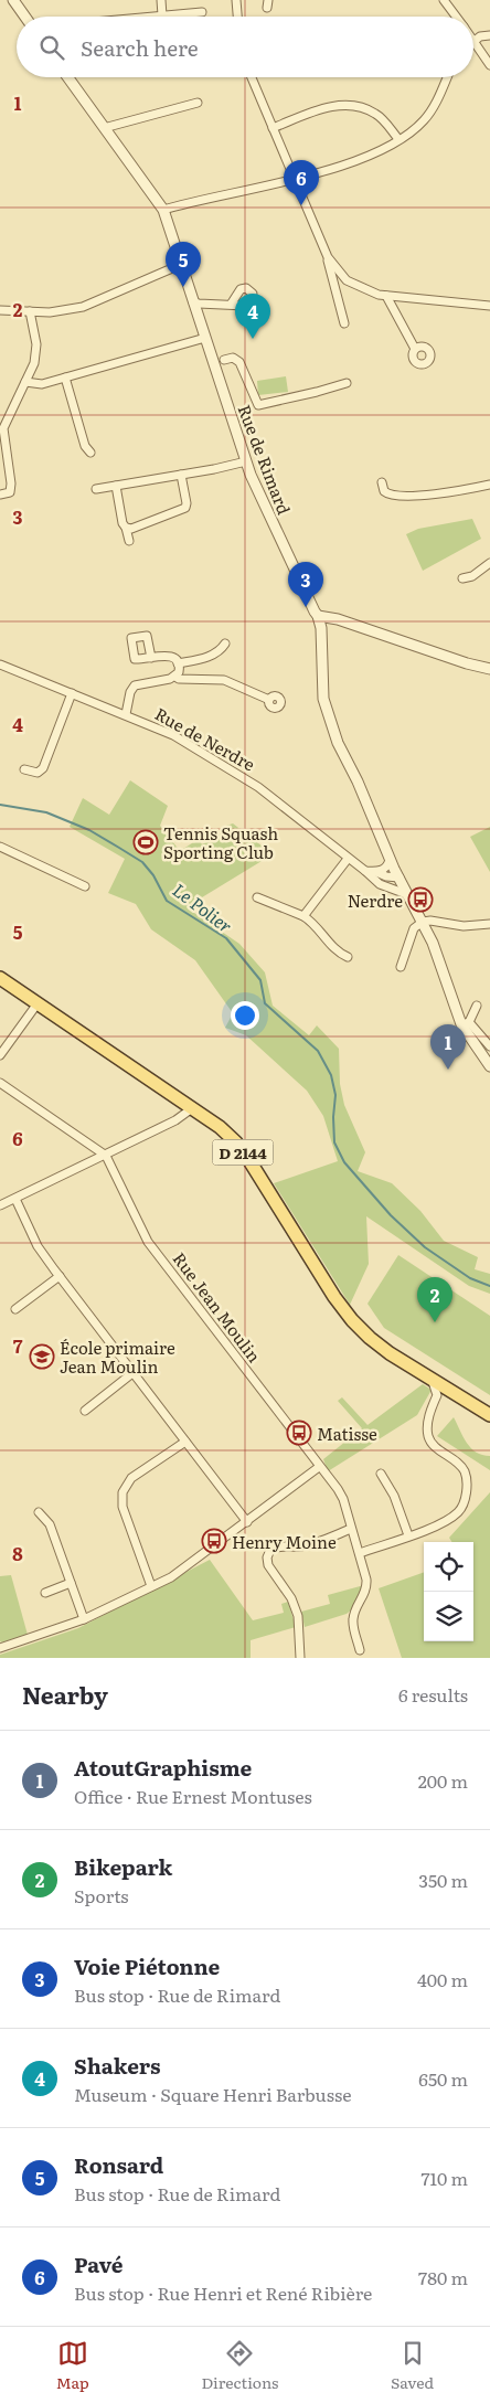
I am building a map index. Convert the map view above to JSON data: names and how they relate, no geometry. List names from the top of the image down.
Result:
{
  "streets": {
    "main road": ["D 2144"],
    "street": ["Rue de Rimard", "Rue de Nerdre", "Rue Jean Moulin"]
  },
  "crossings": [
    ["Rue de Rimard", "Rue de Nerdre"]
  ],
  "water": ["Le Polier"],
  "places": {
    "sports": ["Tennis Squash Sporting Club"],
    "bus stop": ["Nerdre", "Matisse", "Henry Moine"],
    "school or university": ["École primaire Jean Moulin"]
  },
  "page": {
    "search": "Search here",
    "pins": [
      "6",
      "5",
      "4",
      "3",
      "1",
      "2"
    ],
    "heading": ["Nearby", "6 results"],
    "list": [
      {
        "mark": "1",
        "name": "AtoutGraphisme",
        "note": "Office · Rue Ernest Montuses",
        "value": "200 m"
      },
      {
        "mark": "2",
        "name": "Bikepark",
        "note": "Sports",
        "value": "350 m"
      },
      {
        "mark": "3",
        "name": "Voie Piétonne",
        "note": "Bus stop · Rue de Rimard",
        "value": "400 m"
      },
      {
        "mark": "4",
        "name": "Shakers",
        "note": "Museum · Square Henri Barbusse",
        "value": "650 m"
      },
      {
        "mark": "5",
        "name": "Ronsard",
        "note": "Bus stop · Rue de Rimard",
        "value": "710 m"
      },
      {
        "mark": "6",
        "name": "Pavé",
        "note": "Bus stop · Rue Henri et René Ribière",
        "value": "780 m"
      }
    ],
    "nav": ["Map", "Directions", "Saved"]
  },
  "grid": {
    "rows": [
      "1",
      "2",
      "3",
      "4",
      "5",
      "6",
      "7",
      "8"
    ]
  }
}
